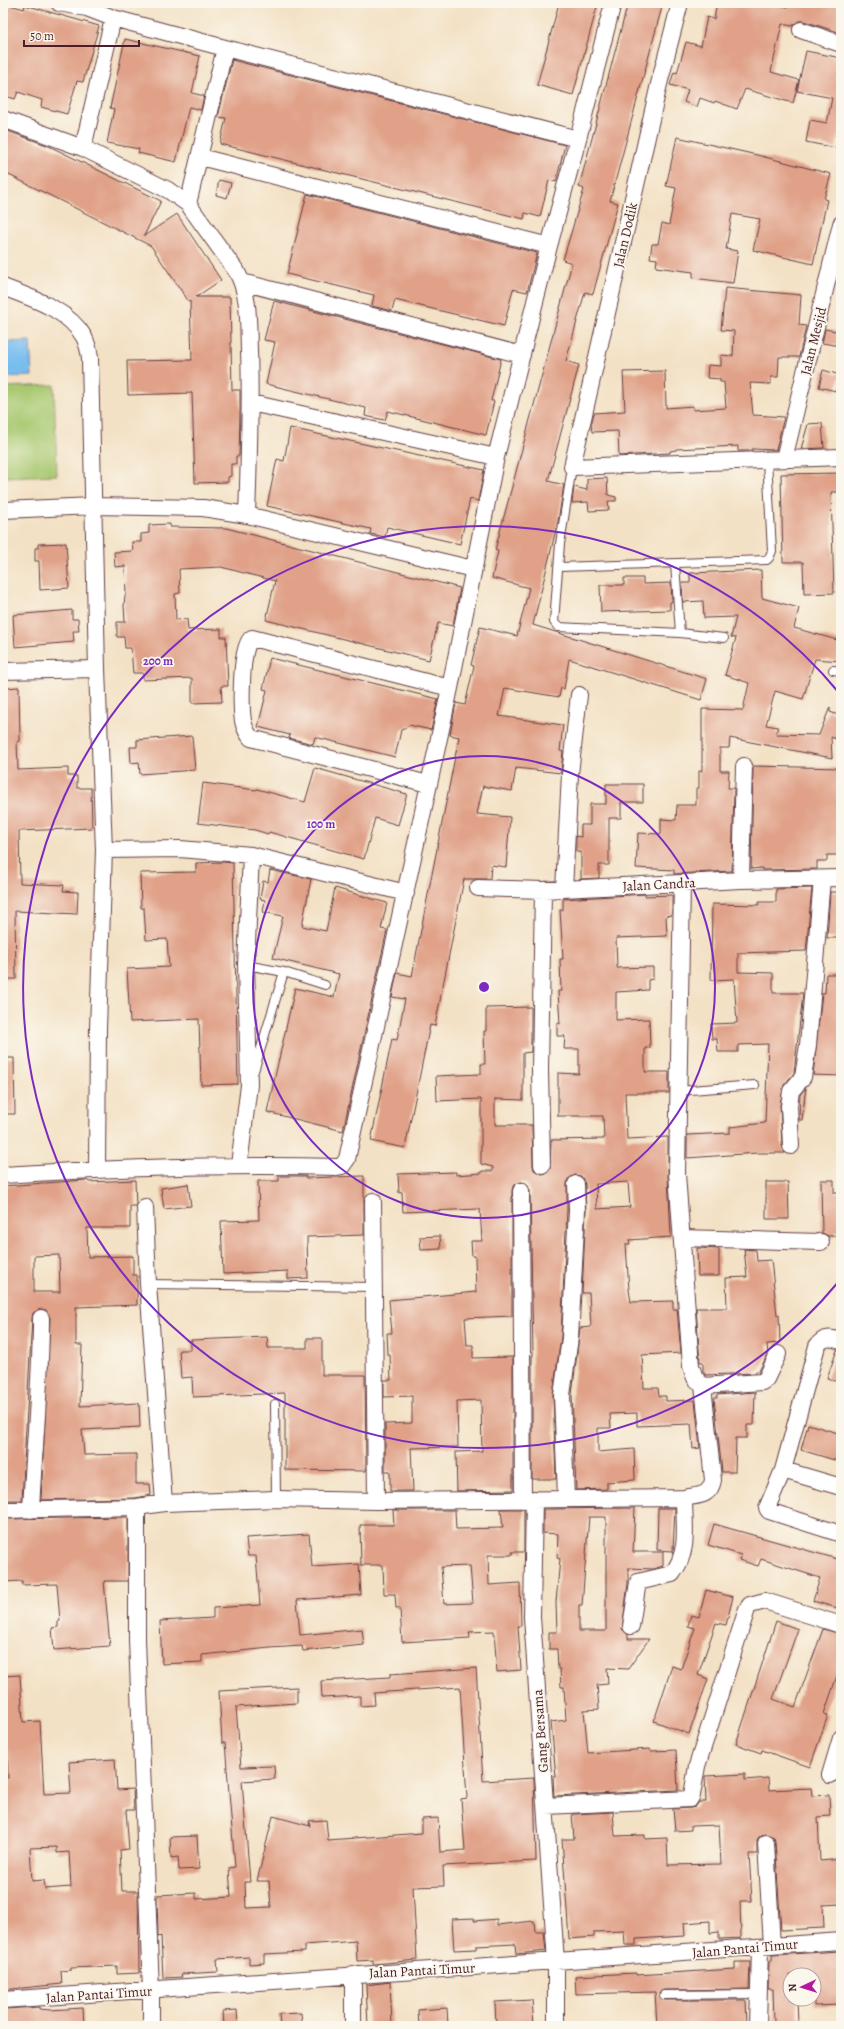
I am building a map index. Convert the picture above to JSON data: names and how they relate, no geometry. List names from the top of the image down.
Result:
{
  "streets": {
    "street": [
      "Jalan Dodik",
      "Jalan Mesjid",
      "Jalan Candra",
      "Gang Bersama",
      "Jalan Pantai Timur"
    ]
  },
  "crossings": [
    ["Gang Bersama", "Jalan Pantai Timur"]
  ],
  "scale_bar": "50 m",
  "north": "left",
  "rings": ["200 m", "100 m"]
}
